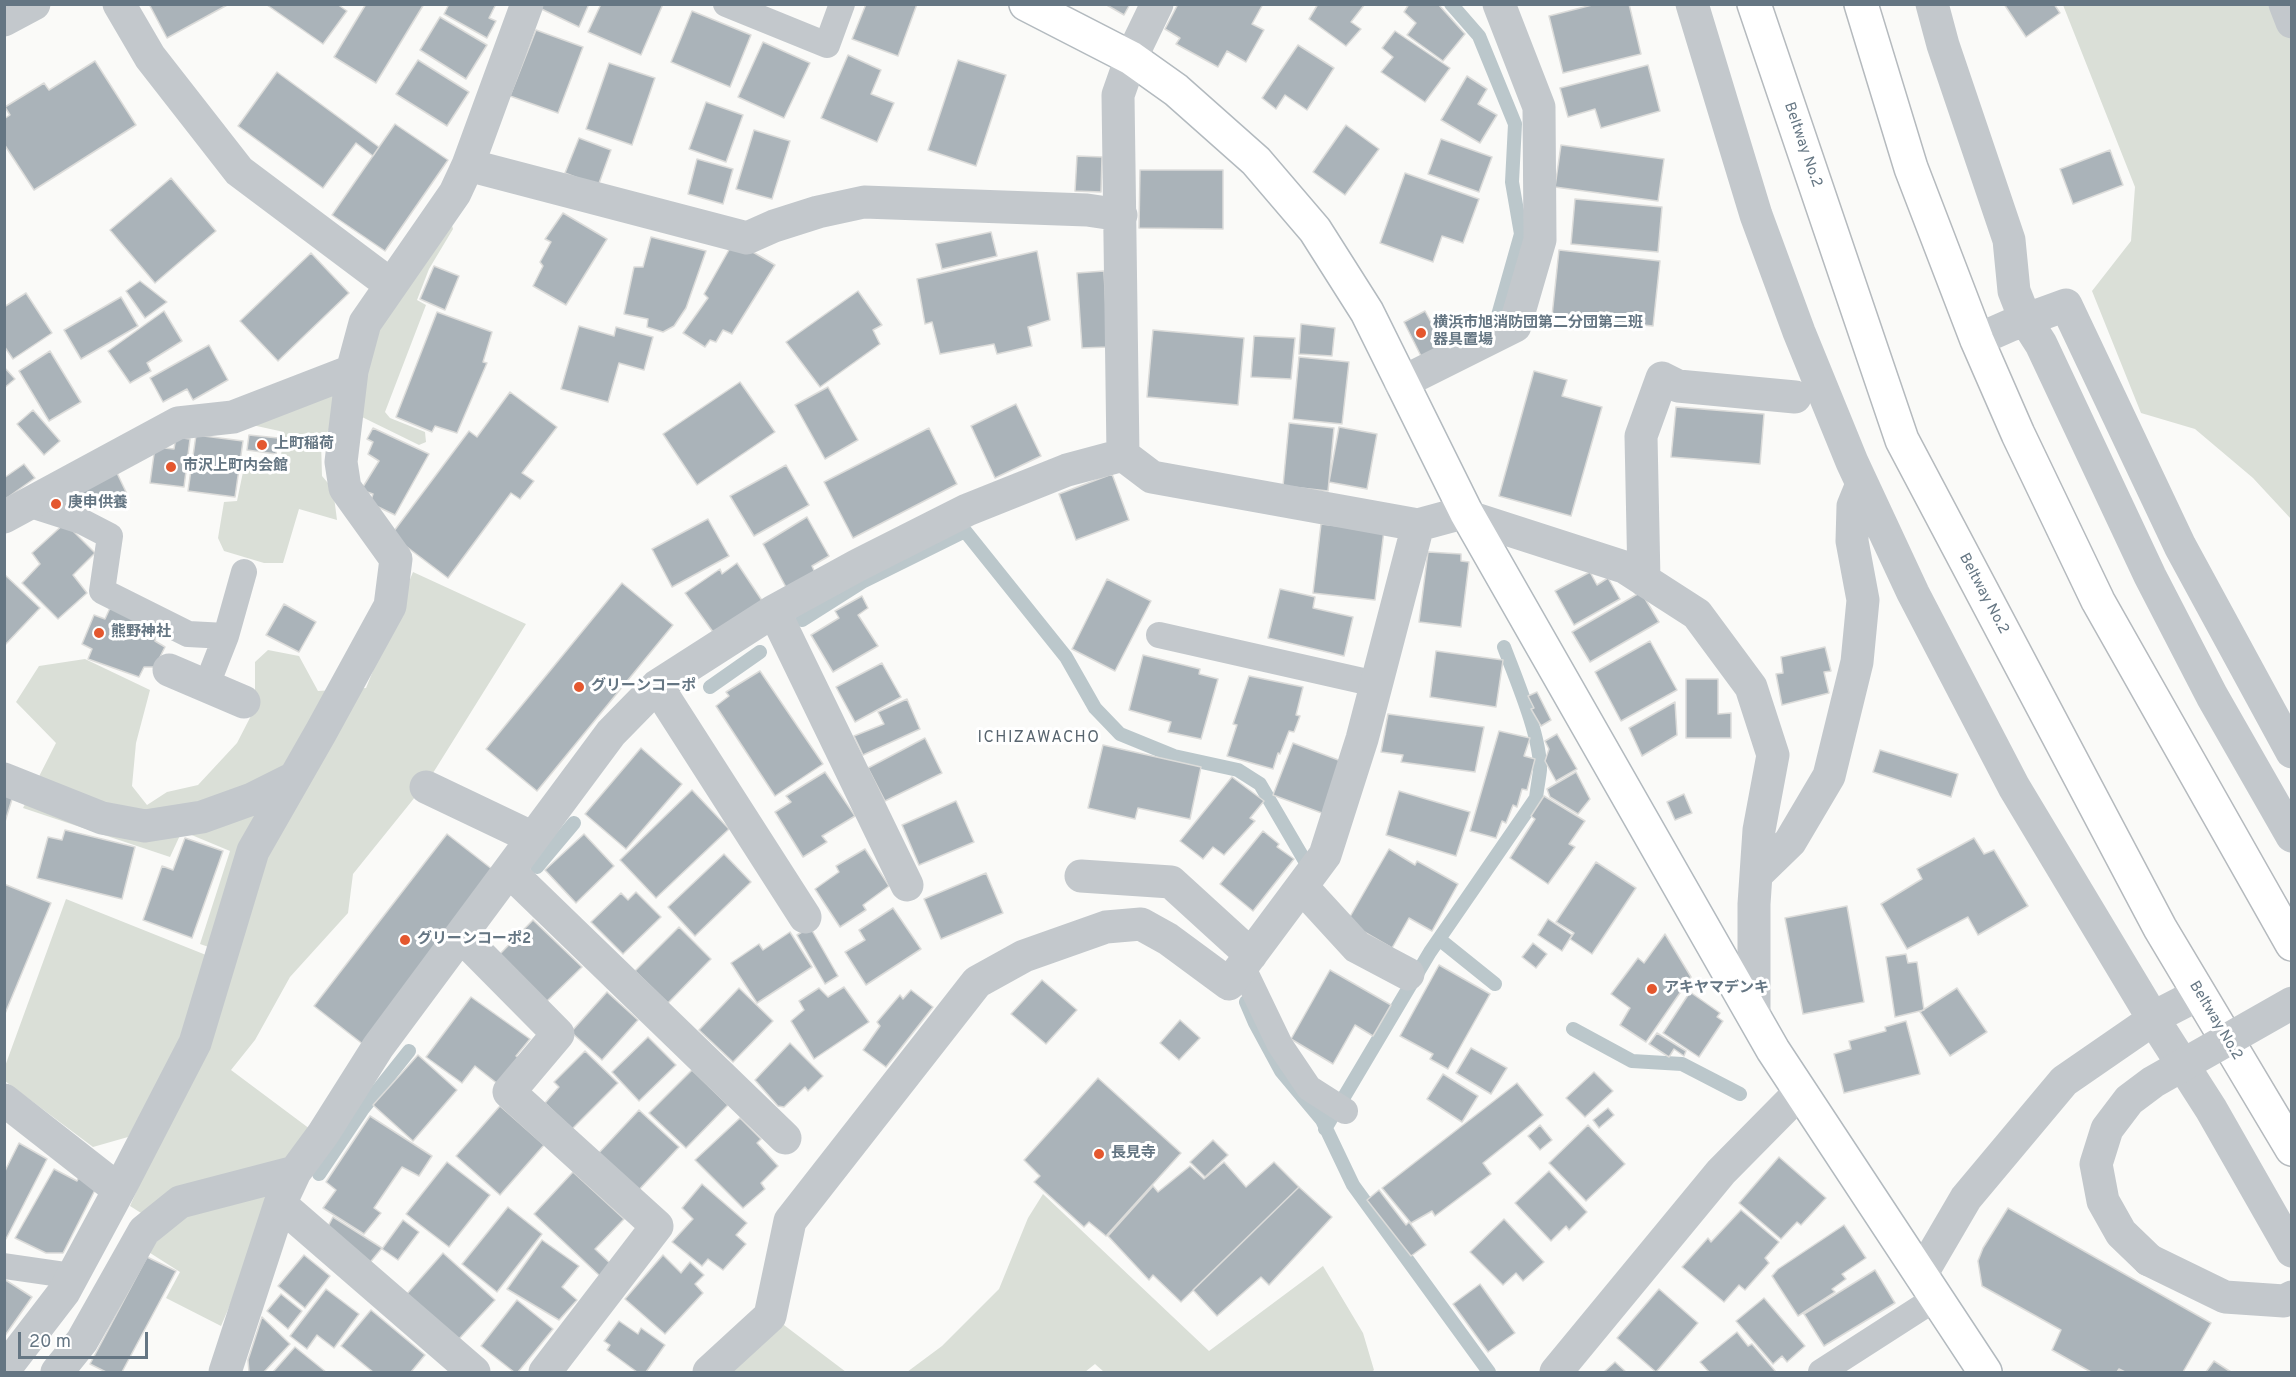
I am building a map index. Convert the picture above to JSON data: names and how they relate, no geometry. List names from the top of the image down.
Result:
{
  "streets": {
    "main road": ["Beltway No.2"]
  },
  "districts": ["ICHIZAWACHO"],
  "places": [
    "横浜市旭消防団第二分団第二班 器具置場",
    "上町稲荷",
    "市沢上町内会館",
    "庚申供養",
    "熊野神社",
    "グリーンコーポ",
    "グリーンコーポ2",
    "アキヤマデンキ",
    "長見寺"
  ],
  "scale_bar": "20 m"
}
